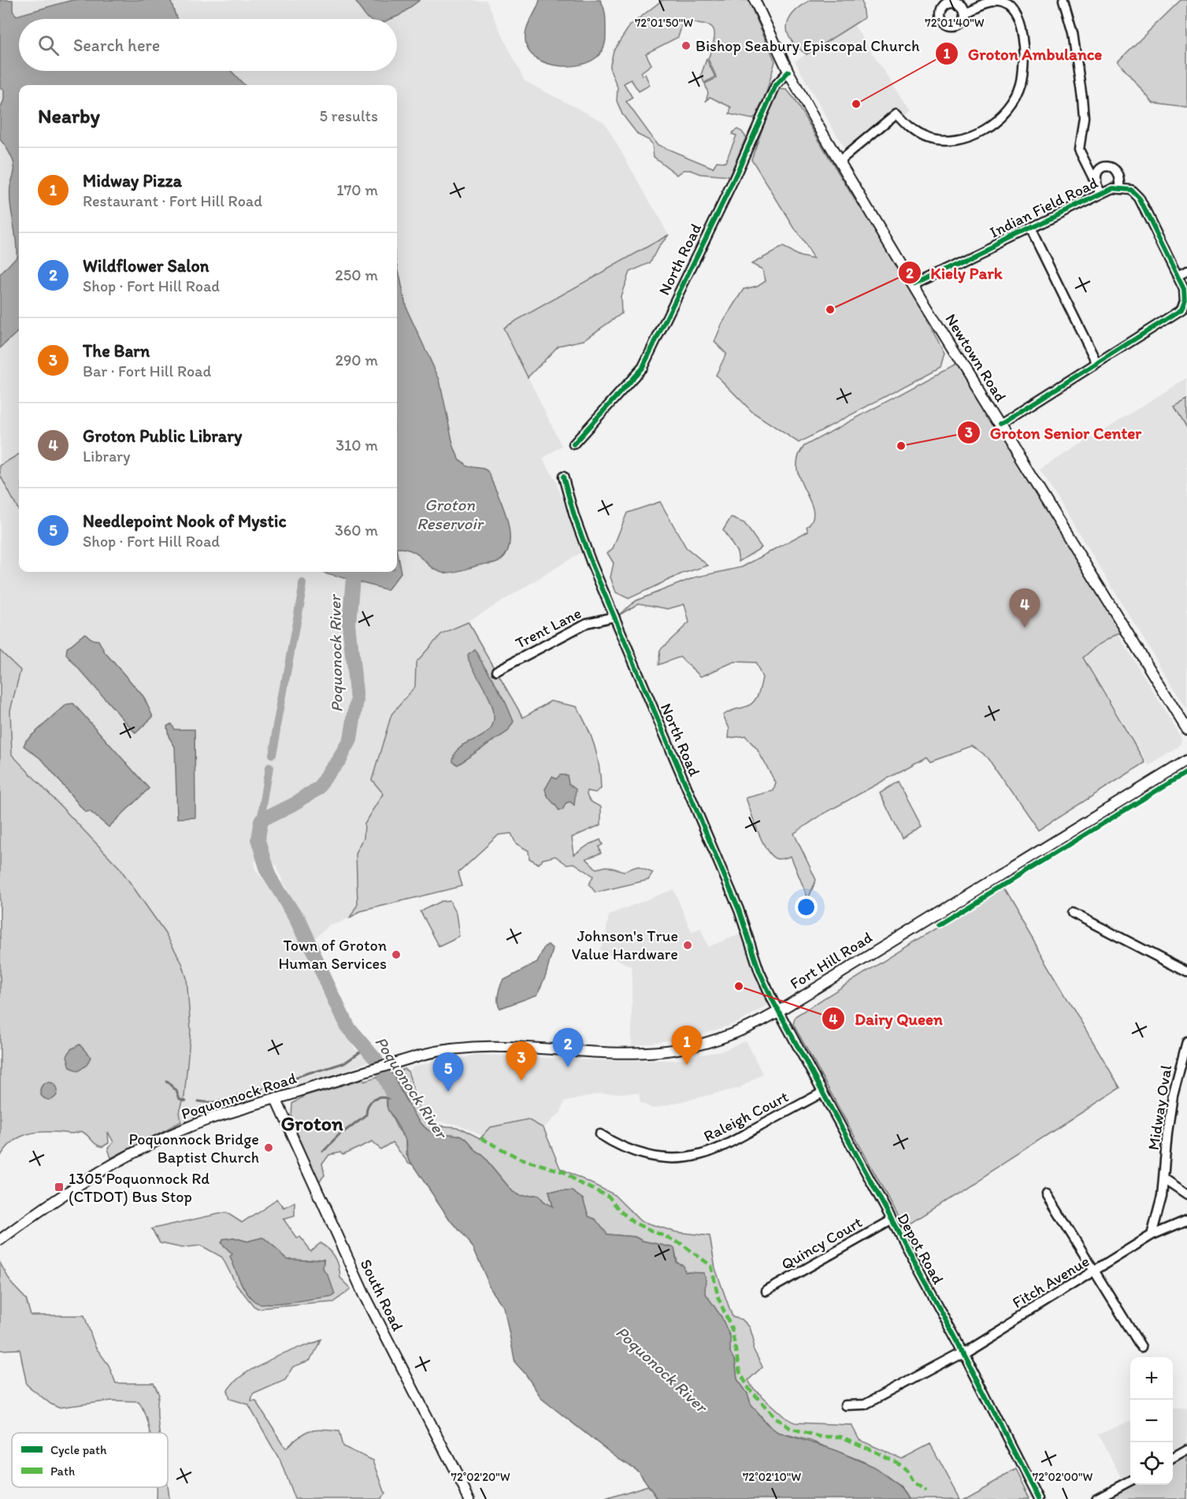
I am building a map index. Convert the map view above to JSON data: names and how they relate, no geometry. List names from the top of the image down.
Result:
{
  "streets": {
    "main road": [
      "Newtown Road",
      "Fort Hill Road",
      "Poquonnock Road",
      "South Road"
    ],
    "street": [
      "Indian Field Road",
      "North Road",
      "Trent Lane",
      "Midway Oval",
      "Raleigh Court",
      "Quincy Court",
      "Depot Road",
      "Fitch Avenue"
    ]
  },
  "crossings": [
    ["Indian Field Road", "Newtown Road"],
    ["North Road", "Newtown Road"],
    ["North Road", "Trent Lane"],
    ["North Road", "Fort Hill Road"],
    ["North Road", "Depot Road"],
    ["Fort Hill Road", "Poquonnock Road"],
    ["Fort Hill Road", "Depot Road"],
    ["Poquonnock Road", "South Road"],
    ["Midway Oval", "Fitch Avenue"],
    ["Raleigh Court", "Depot Road"],
    ["Quincy Court", "Depot Road"],
    ["Depot Road", "Fitch Avenue"]
  ],
  "districts": ["Groton"],
  "water": ["Groton Reservoir", "Poquonock River"],
  "places": {
    "other": [
      "Bishop Seabury Episcopal Church",
      "Groton Ambulance",
      "Kiely Park",
      "Groton Senior Center",
      "Johnson's True Value Hardware",
      "Town of Groton Human Services",
      "Dairy Queen",
      "Poquonnock Bridge Baptist Church"
    ],
    "transit": ["1305 Poquonnock Rd (CTDOT) Bus Stop"]
  },
  "legend": ["Cycle path", "Path"],
  "page": {
    "search": "Search here",
    "heading": ["Nearby", "5 results"],
    "list": [
      {
        "mark": "1",
        "name": "Midway Pizza",
        "note": "Restaurant · Fort Hill Road",
        "value": "170 m"
      },
      {
        "mark": "2",
        "name": "Wildflower Salon",
        "note": "Shop · Fort Hill Road",
        "value": "250 m"
      },
      {
        "mark": "3",
        "name": "The Barn",
        "note": "Bar · Fort Hill Road",
        "value": "290 m"
      },
      {
        "mark": "4",
        "name": "Groton Public Library",
        "note": "Library",
        "value": "310 m"
      },
      {
        "mark": "5",
        "name": "Needlepoint Nook of Mystic",
        "note": "Shop · Fort Hill Road",
        "value": "360 m"
      }
    ],
    "pins": [
      "4",
      "1",
      "2",
      "3",
      "5"
    ],
    "map_buttons": ["+", "−"]
  },
  "coordinates": [
    "72°01'50\"W",
    "72°01'40\"W",
    "72°02'20\"W",
    "72°02'10\"W",
    "72°02'00\"W"
  ]
}
